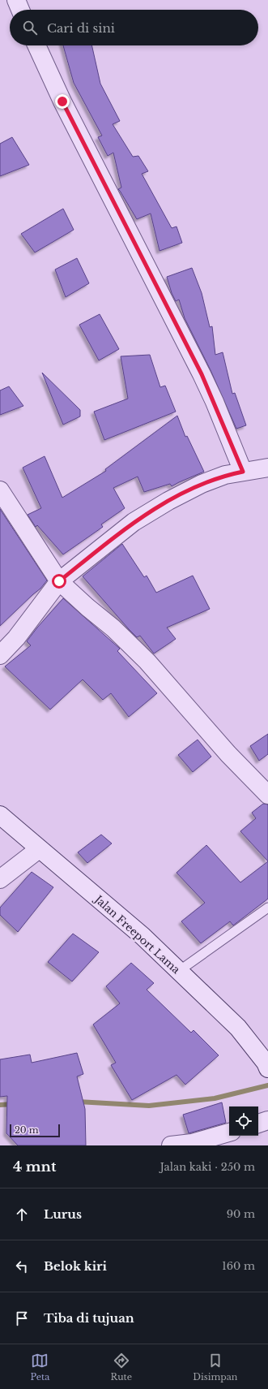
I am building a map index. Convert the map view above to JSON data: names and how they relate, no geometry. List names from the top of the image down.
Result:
{
  "streets": {
    "street": ["Jalan Freeport Lama"]
  },
  "scale_bar": "20 m",
  "page": {
    "search": "Cari di sini",
    "scale": "20 m",
    "heading": ["4 mnt", "Jalan kaki · 250 m"],
    "list": [
      ["Lurus", "90 m"],
      ["Belok kiri", "160 m"],
      "Tiba di tujuan"
    ],
    "nav": ["Peta", "Rute", "Disimpan"]
  }
}
